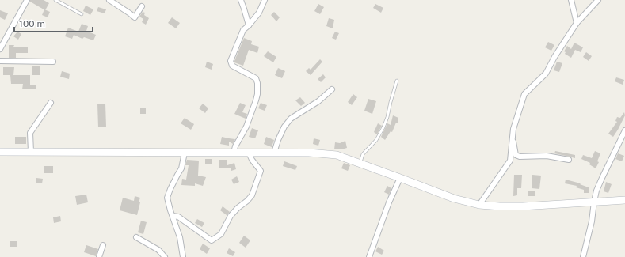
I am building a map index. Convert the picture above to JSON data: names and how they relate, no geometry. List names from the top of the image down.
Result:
{
  "scale_bar": "100 m"
}
